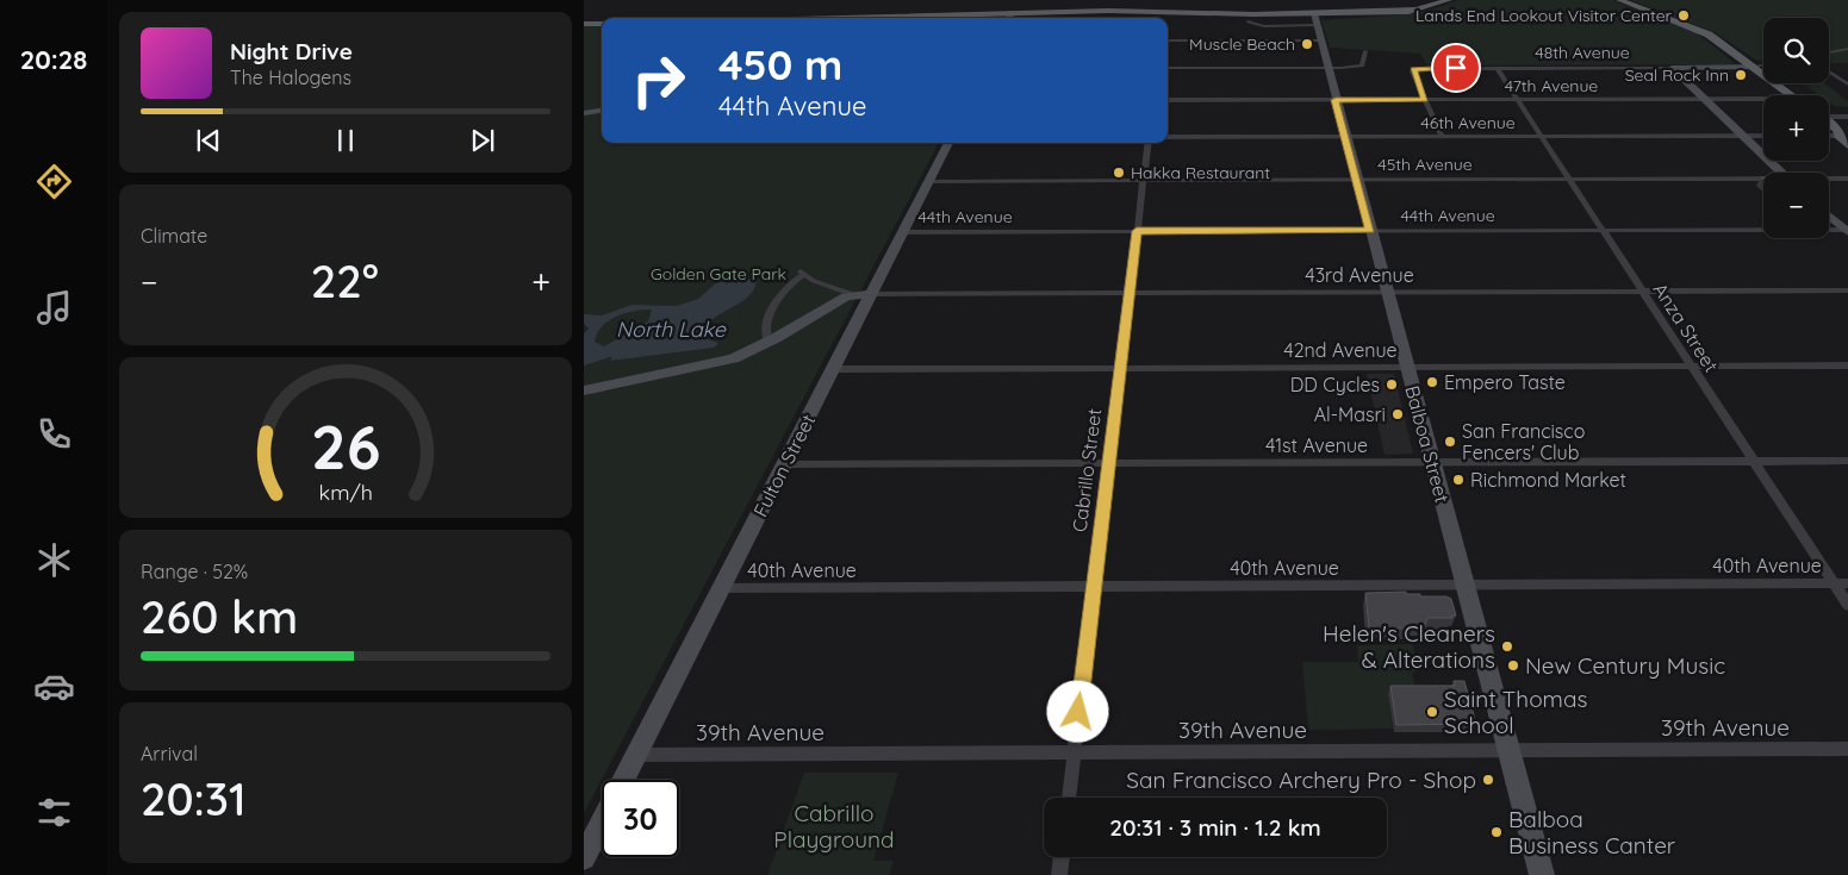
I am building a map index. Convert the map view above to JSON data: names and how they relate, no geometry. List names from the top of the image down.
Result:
{
  "streets": {
    "street": [
      "48th Avenue",
      "47th Avenue",
      "46th Avenue",
      "45th Avenue",
      "44th Avenue",
      "43rd Avenue",
      "Anza Street",
      "42nd Avenue",
      "Balboa Street",
      "41st Avenue",
      "Fulton Street",
      "Cabrillo Street",
      "40th Avenue",
      "39th Avenue"
    ]
  },
  "crossings": [
    ["48th Avenue", "47th Avenue"],
    ["48th Avenue", "Anza Street"],
    ["47th Avenue", "Anza Street"],
    ["47th Avenue", "Balboa Street"],
    ["46th Avenue", "Anza Street"],
    ["46th Avenue", "Balboa Street"],
    ["45th Avenue", "Anza Street"],
    ["45th Avenue", "Balboa Street"],
    ["45th Avenue", "Fulton Street"],
    ["45th Avenue", "Cabrillo Street"],
    ["44th Avenue", "Anza Street"],
    ["44th Avenue", "Balboa Street"],
    ["44th Avenue", "Fulton Street"],
    ["44th Avenue", "Cabrillo Street"],
    ["43rd Avenue", "Anza Street"],
    ["43rd Avenue", "Balboa Street"],
    ["43rd Avenue", "Fulton Street"],
    ["43rd Avenue", "Cabrillo Street"],
    ["Anza Street", "42nd Avenue"],
    ["Anza Street", "41st Avenue"],
    ["Anza Street", "40th Avenue"],
    ["42nd Avenue", "Balboa Street"],
    ["42nd Avenue", "Fulton Street"],
    ["42nd Avenue", "Cabrillo Street"],
    ["Balboa Street", "41st Avenue"],
    ["Balboa Street", "40th Avenue"],
    ["Balboa Street", "39th Avenue"],
    ["41st Avenue", "Fulton Street"],
    ["41st Avenue", "Cabrillo Street"],
    ["Fulton Street", "40th Avenue"],
    ["Fulton Street", "39th Avenue"],
    ["Cabrillo Street", "40th Avenue"],
    ["Cabrillo Street", "39th Avenue"]
  ],
  "water": ["North Lake"],
  "parks": ["Golden Gate Park", "Cabrillo Playground"],
  "places": [
    "Lands End Lookout Visitor Center",
    "Muscle Beach",
    "Seal Rock Inn",
    "Hakka Restaurant",
    "Empero Taste",
    "DD Cycles",
    "Al-Masri",
    "San Francisco Fencers' Club",
    "Richmond Market",
    "Helen's Cleaners & Alterations",
    "New Century Music",
    "Saint Thomas School",
    "San Francisco Archery Pro - Shop",
    "Balboa Business Canter"
  ],
  "page": {
    "tabs": "20:28",
    "map_buttons": ["+", "−"],
    "turn": ["450 m", "44th Avenue"],
    "song": ["Night Drive", "The Halogens"],
    "tile": [
      "Climate",
      ["Range · 52%", "260 km"],
      ["Arrival", "20:31"]
    ],
    "heat": ["−", "22°", "+"],
    "limit": "30",
    "trip": "20:31 · 3 min · 1.2 km",
    "gauge": ["26", "km/h"]
  }
}
